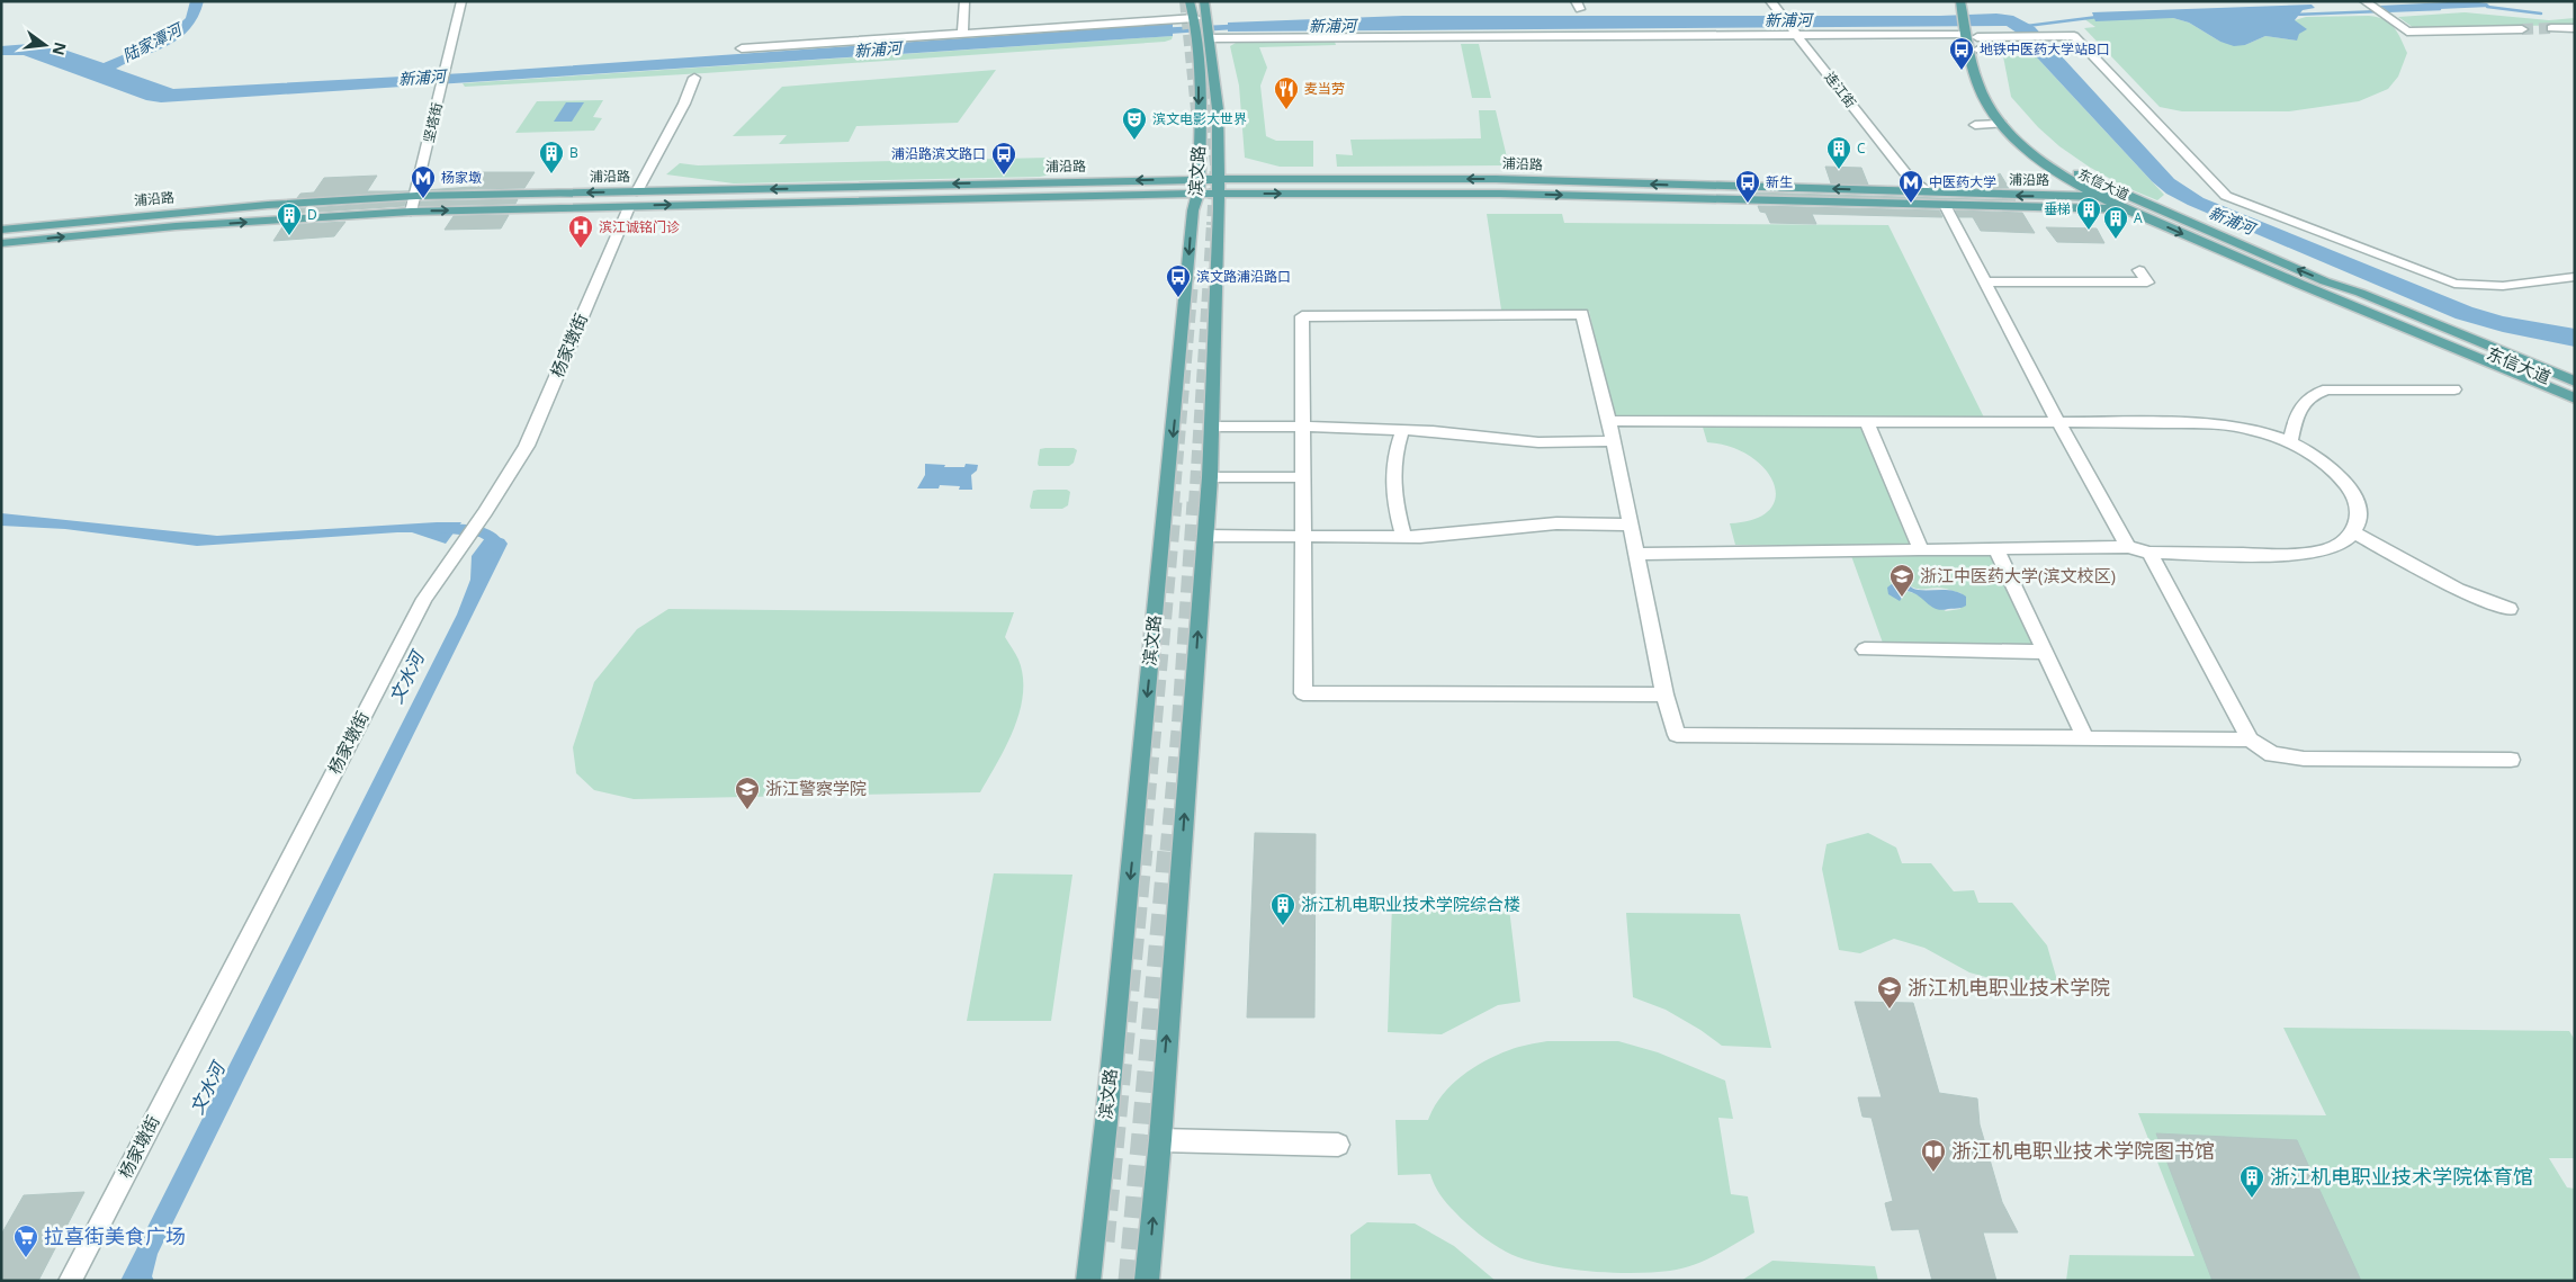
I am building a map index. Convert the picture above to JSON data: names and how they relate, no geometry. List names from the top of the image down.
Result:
{
  "streets": {
    "main road": ["浦沿路", "滨文路", "东信大道"],
    "street": ["连江街", "坚塔街", "杨家墩街"]
  },
  "crossings": [
    ["连江街", "浦沿路"],
    ["坚塔街", "浦沿路"],
    ["浦沿路", "滨文路"],
    ["浦沿路", "东信大道"],
    ["浦沿路", "杨家墩街"]
  ],
  "water": ["新浦河", "陆家潭河", "文水河"],
  "places": {
    "bus stop": [
      "地铁中医药大学站B口",
      "浦沿路滨文路口",
      "新生",
      "滨文路浦沿路口"
    ],
    "restaurant": ["麦当劳"],
    "theatre": ["滨文电影大世界"],
    "building": [
      "C",
      "B",
      "垂梯",
      "D",
      "A",
      "浙江机电职业技术学院综合楼",
      "浙江机电职业技术学院体育馆"
    ],
    "metro station": ["杨家墩", "中医药大学"],
    "hospital": ["滨江诚铭门诊"],
    "school or university": ["浙江中医药大学(滨文校区)", "浙江警察学院", "浙江机电职业技术学院"],
    "library": ["浙江机电职业技术学院图书馆"],
    "supermarket": ["拉喜街美食广场"]
  },
  "north": "right"
}
